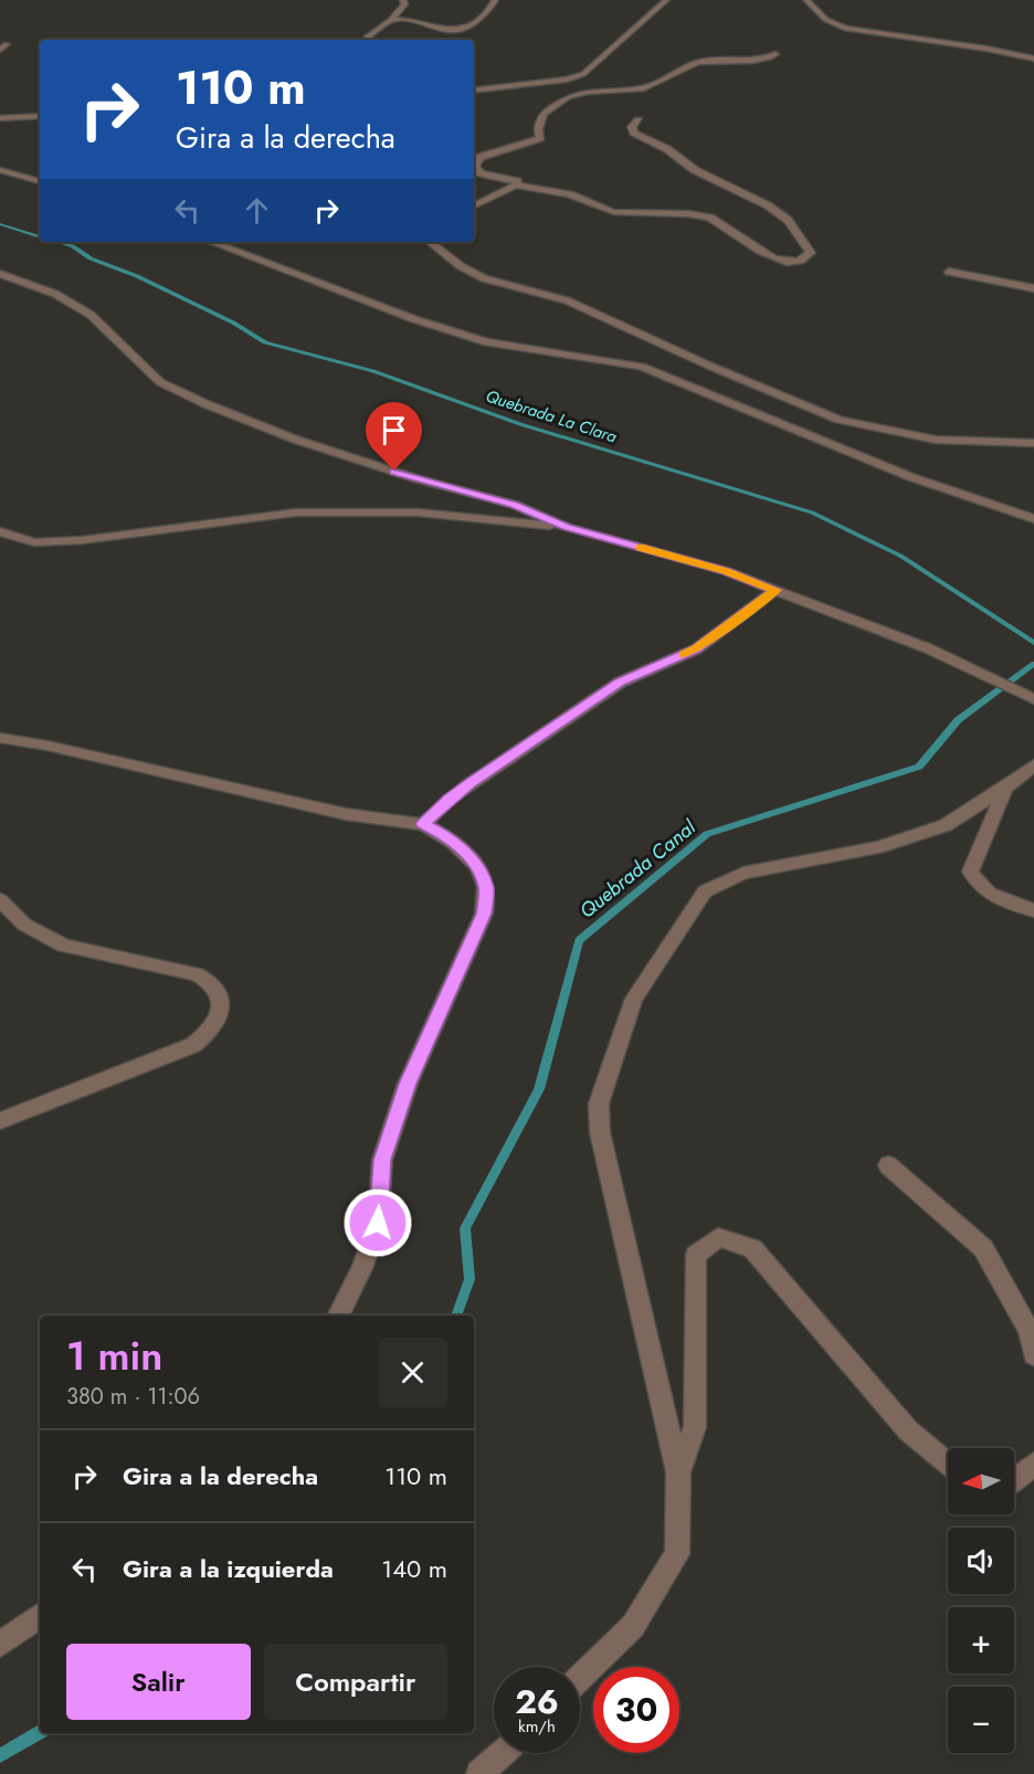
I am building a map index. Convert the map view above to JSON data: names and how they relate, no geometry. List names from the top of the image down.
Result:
{
  "water": ["Quebrada La Clara", "Quebrada Canal"],
  "north": "left",
  "page": {
    "turn": ["110 m", "Gira a la derecha"],
    "heading": ["1 min", "380 m · 11:06"],
    "list": [
      {
        "name": "Gira a la derecha",
        "value": "110 m"
      },
      {
        "name": "Gira a la izquierda",
        "value": "140 m"
      }
    ],
    "map_buttons": ["+", "−"],
    "buttons": ["Salir", "Compartir"],
    "speed": "26 km/h",
    "limit": "30"
  }
}
